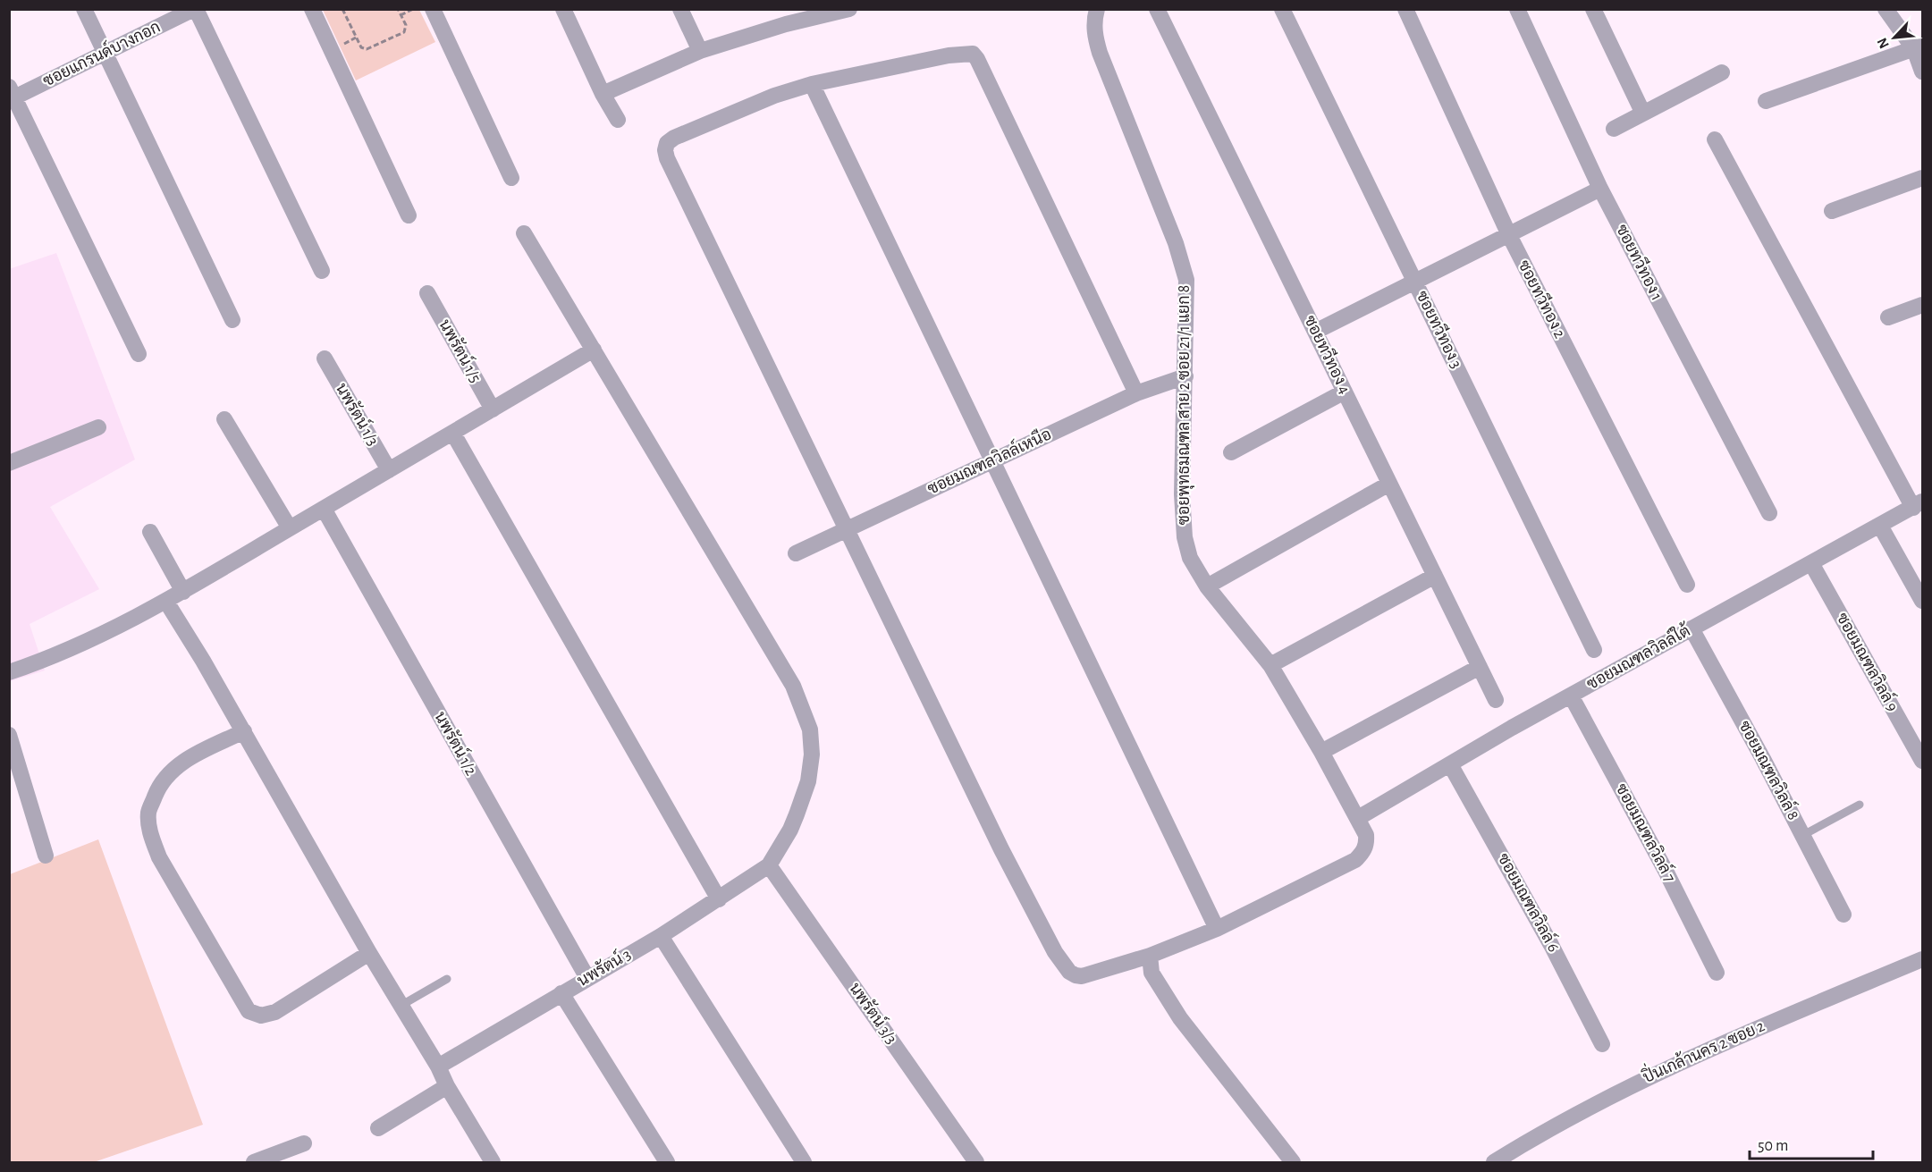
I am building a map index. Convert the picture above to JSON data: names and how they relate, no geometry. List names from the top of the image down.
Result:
{
  "streets": {
    "street": [
      "ซอยแกรนด์บางกอก",
      "ซอยทวีทอง 1",
      "ซอยทวีทอง 2",
      "ซอยทวีทอง 3",
      "นพรัตน์ 1/5",
      "ซอยทวีทอง 4",
      "ซอยพุทธมณฑล สาย 2 ซอย 21/1 แยก 8",
      "นพรัตน์ 1/3",
      "ซอยมณฑลวิลล์เหนือ",
      "ซอยมณฑลวิลล์ใต้",
      "ซอยมณฑลวิลล์ 9",
      "นพรัตน์ 1/2",
      "ซอยมณฑลวิลล์ 8",
      "ซอยมณฑลวิลล์ 7",
      "ซอยมณฑลวิลล์ 6",
      "นพรัตน์ 3",
      "นพรัตน์ 3/3",
      "ปิ่นเกล้านคร 2 ซอย 2"
    ]
  },
  "crossings": [
    ["ซอยพุทธมณฑล สาย 2 ซอย 21/1 แยก 8", "ซอยมณฑลวิลล์เหนือ"],
    ["ซอยพุทธมณฑล สาย 2 ซอย 21/1 แยก 8", "ซอยมณฑลวิลล์ใต้"],
    ["ซอยมณฑลวิลล์ใต้", "ซอยมณฑลวิลล์ 9"],
    ["ซอยมณฑลวิลล์ใต้", "ซอยมณฑลวิลล์ 8"],
    ["ซอยมณฑลวิลล์ใต้", "ซอยมณฑลวิลล์ 7"],
    ["ซอยมณฑลวิลล์ใต้", "ซอยมณฑลวิลล์ 6"],
    ["นพรัตน์ 1/2", "นพรัตน์ 3"],
    ["นพรัตน์ 3", "นพรัตน์ 3/3"]
  ],
  "scale_bar": "50 m",
  "north": "bottom left"
}
